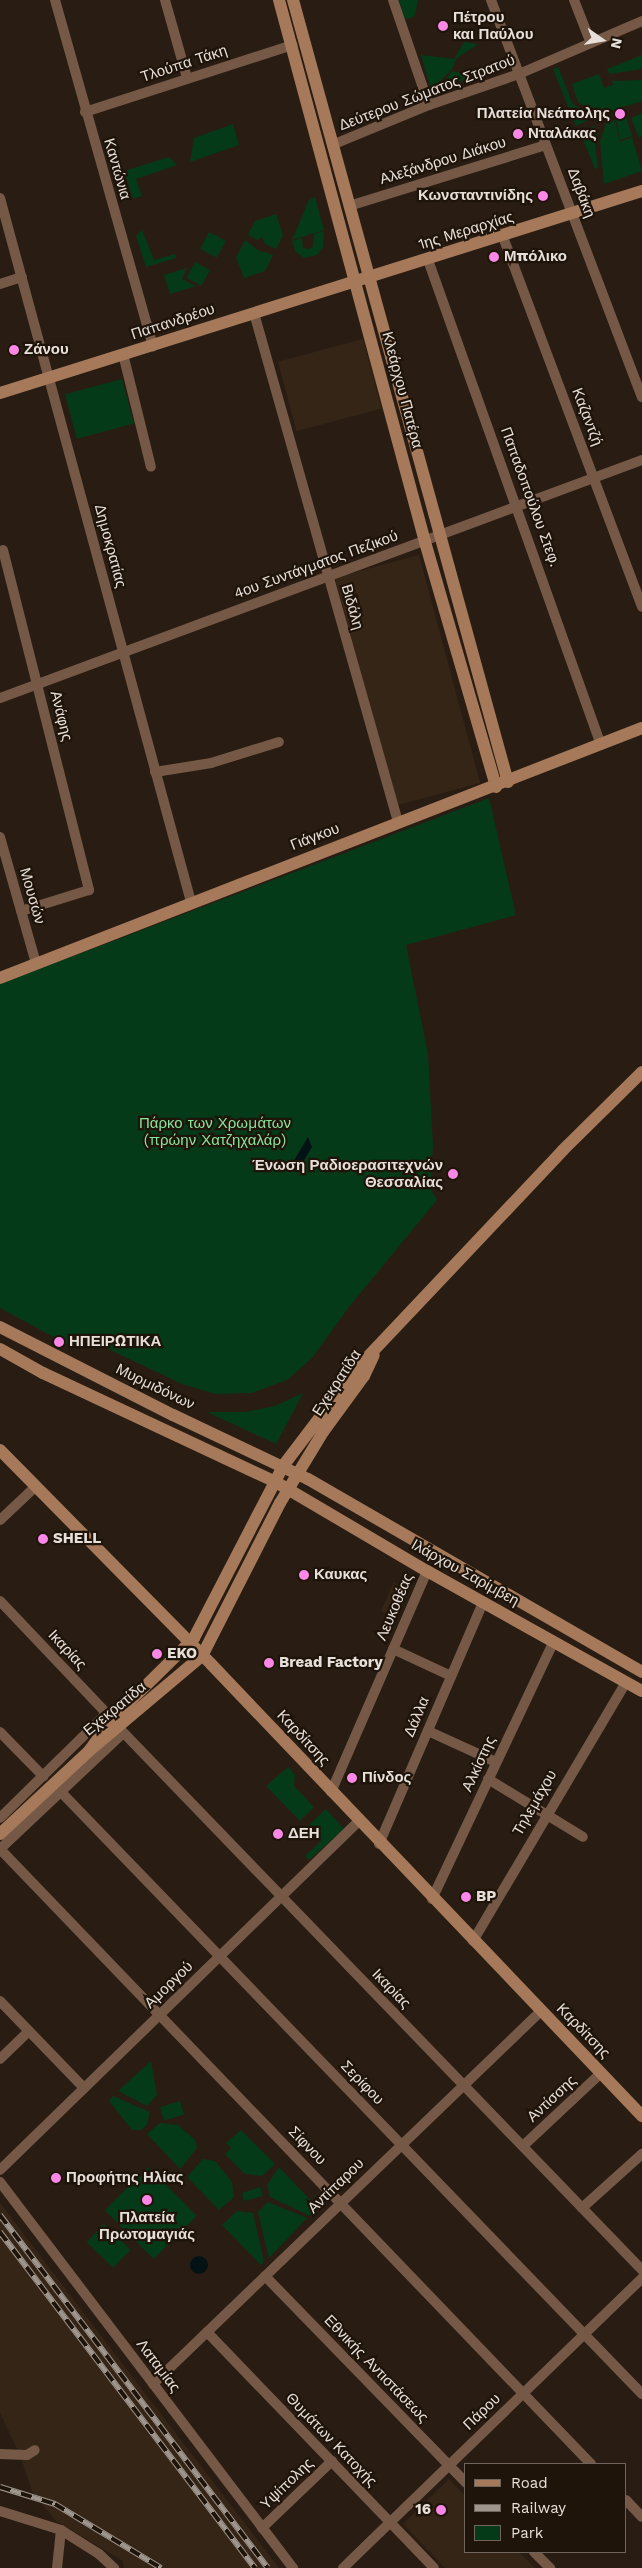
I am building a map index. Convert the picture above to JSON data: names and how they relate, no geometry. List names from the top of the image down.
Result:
{
  "streets": {
    "street": [
      "Τλούπα Τάκη",
      "Δεύτερου Σώματος Στρατού",
      "Αλεξάνδρου Διάκου",
      "Καντώνια",
      "Δαβάκη",
      "1ης Μεραρχίας",
      "Παπανδρέου",
      "Κλεάρχου Πατέρα",
      "Καζαντζή",
      "Παπαδοπούλου Στεφ.",
      "Δημοκρατίας",
      "4ου Συντάγματος Πεζικού",
      "Βιδάλη",
      "Ανάφης",
      "Γιάγκου",
      "Μουσών",
      "Εχεκρατίδα",
      "Μυρμιδόνων",
      "Ιλάρχου Σαρίμβεη",
      "Λευκοθέας",
      "Ικαρίας",
      "Δάλλα",
      "Καρδίτσης",
      "Αλκίστης",
      "Τηλεμάχου",
      "Αμοργού",
      "Σερίφου",
      "Αντίσσης",
      "Σίφνου",
      "Αντίπαρου",
      "Λαταμίας",
      "Εθνικής Αντιστάσεως",
      "Πάρου",
      "Θυμάτων Κατοχής",
      "Υψίπολης"
    ]
  },
  "crossings": [
    ["Τλούπα Τάκη", "Καντώνια"],
    ["Τλούπα Τάκη", "Κλεάρχου Πατέρα"],
    ["Δεύτερου Σώματος Στρατού", "Δαβάκη"],
    ["Δεύτερου Σώματος Στρατού", "Κλεάρχου Πατέρα"],
    ["Αλεξάνδρου Διάκου", "Δαβάκη"],
    ["Αλεξάνδρου Διάκου", "Κλεάρχου Πατέρα"],
    ["Καντώνια", "Παπανδρέου"],
    ["Δαβάκη", "1ης Μεραρχίας"],
    ["1ης Μεραρχίας", "Παπανδρέου"],
    ["1ης Μεραρχίας", "Κλεάρχου Πατέρα"],
    ["1ης Μεραρχίας", "Καζαντζή"],
    ["1ης Μεραρχίας", "Παπαδοπούλου Στεφ."],
    ["Παπανδρέου", "Κλεάρχου Πατέρα"],
    ["Παπανδρέου", "Δημοκρατίας"],
    ["Παπανδρέου", "Βιδάλη"],
    ["Κλεάρχου Πατέρα", "4ου Συντάγματος Πεζικού"],
    ["Κλεάρχου Πατέρα", "Γιάγκου"],
    ["Καζαντζή", "4ου Συντάγματος Πεζικού"],
    ["Παπαδοπούλου Στεφ.", "4ου Συντάγματος Πεζικού"],
    ["Παπαδοπούλου Στεφ.", "Γιάγκου"],
    ["Δημοκρατίας", "4ου Συντάγματος Πεζικού"],
    ["Δημοκρατίας", "Γιάγκου"],
    ["4ου Συντάγματος Πεζικού", "Βιδάλη"],
    ["4ου Συντάγματος Πεζικού", "Ανάφης"],
    ["Βιδάλη", "Γιάγκου"],
    ["Ανάφης", "Μουσών"],
    ["Γιάγκου", "Μουσών"],
    ["Εχεκρατίδα", "Μυρμιδόνων"],
    ["Εχεκρατίδα", "Ιλάρχου Σαρίμβεη"],
    ["Εχεκρατίδα", "Ικαρίας"],
    ["Εχεκρατίδα", "Καρδίτσης"],
    ["Μυρμιδόνων", "Ιλάρχου Σαρίμβεη"],
    ["Ιλάρχου Σαρίμβεη", "Λευκοθέας"],
    ["Ιλάρχου Σαρίμβεη", "Δάλλα"],
    ["Ιλάρχου Σαρίμβεη", "Αλκίστης"],
    ["Ιλάρχου Σαρίμβεη", "Τηλεμάχου"],
    ["Λευκοθέας", "Καρδίτσης"],
    ["Ικαρίας", "Αμοργού"],
    ["Ικαρίας", "Αντίσσης"],
    ["Ικαρίας", "Αντίπαρου"],
    ["Δάλλα", "Καρδίτσης"],
    ["Καρδίτσης", "Αλκίστης"],
    ["Καρδίτσης", "Τηλεμάχου"],
    ["Καρδίτσης", "Αμοργού"],
    ["Καρδίτσης", "Αντίσσης"],
    ["Καρδίτσης", "Αντίπαρου"],
    ["Αμοργού", "Σερίφου"],
    ["Αμοργού", "Σίφνου"],
    ["Σερίφου", "Αντίπαρου"],
    ["Σερίφου", "Πάρου"],
    ["Σίφνου", "Αντίπαρου"],
    ["Σίφνου", "Πάρου"],
    ["Αντίπαρου", "Λαταμίας"],
    ["Αντίπαρου", "Εθνικής Αντιστάσεως"],
    ["Αντίπαρου", "Θυμάτων Κατοχής"],
    ["Λαταμίας", "Υψίπολης"],
    ["Εθνικής Αντιστάσεως", "Πάρου"],
    ["Πάρου", "Θυμάτων Κατοχής"],
    ["Θυμάτων Κατοχής", "Υψίπολης"]
  ],
  "parks": ["Πάρκο των Χρωμάτων (πρώην Χατζηχαλάρ)"],
  "places": [
    "Πέτρου και Παύλου",
    "Πλατεία Νεάπολης",
    "Νταλάκας",
    "Κωνσταντινίδης",
    "Μπόλικο",
    "Ζάνου",
    "Ένωση Ραδιοερασιτεχνών Θεσσαλίας",
    "ΗΠΕΙΡΩΤΙΚΑ",
    "SHELL",
    "Καυκας",
    "EKO",
    "Bread Factory",
    "Πίνδος",
    "ΔΕΗ",
    "BP",
    "Προφήτης Ηλίας",
    "Πλατεία Πρωτομαγιάς",
    "16"
  ],
  "legend": ["Road", "Railway", "Park"],
  "north": "right"
}
